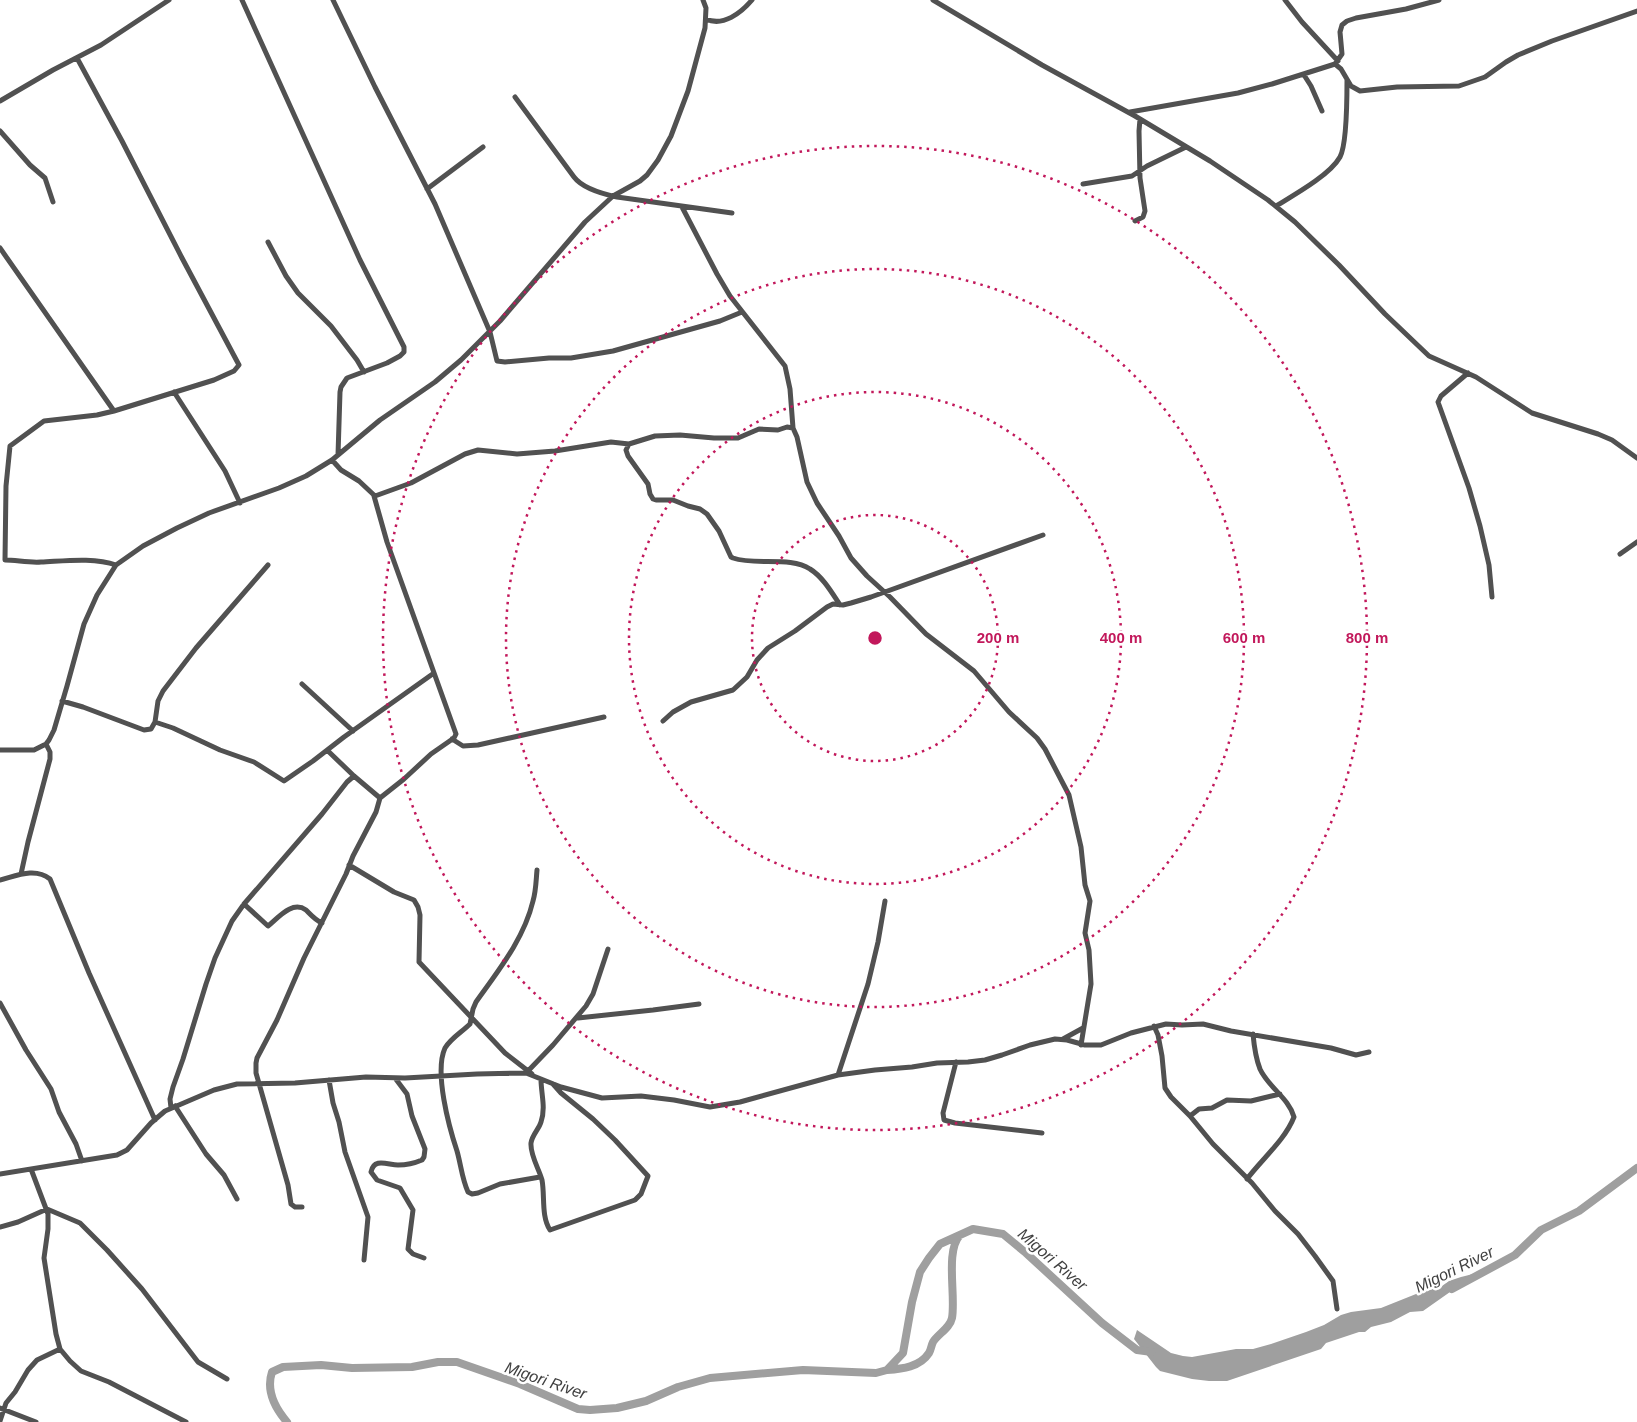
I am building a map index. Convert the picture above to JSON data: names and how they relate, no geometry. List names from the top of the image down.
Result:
{
  "water": ["Migori River"],
  "rings": [
    "200 m",
    "400 m",
    "600 m",
    "800 m"
  ]
}
